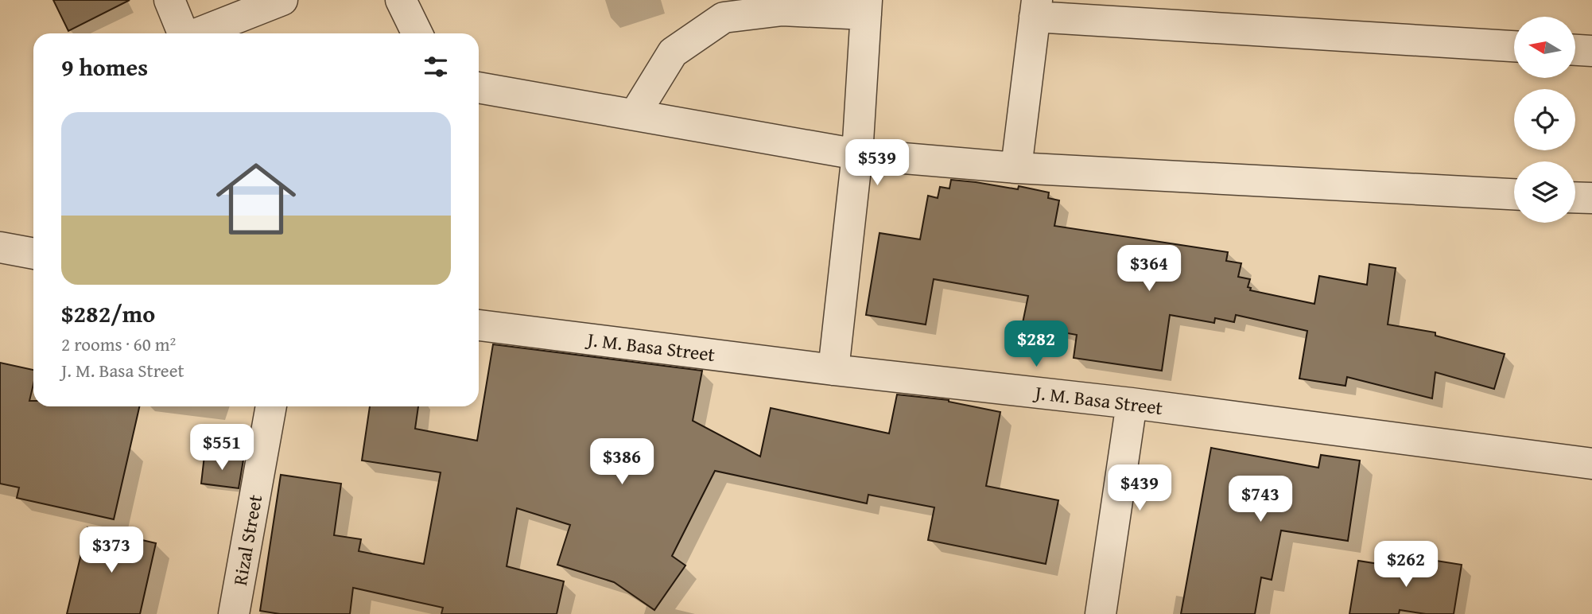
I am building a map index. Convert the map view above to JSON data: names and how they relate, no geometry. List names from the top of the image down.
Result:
{
  "streets": {
    "street": ["J. M. Basa Street", "Rizal Street"]
  },
  "north": "left",
  "page": {
    "heading": "9 homes",
    "list": [
      {
        "name": "$282/mo",
        "note": "2 rooms · 60 m² · J. M. Basa Street"
      }
    ],
    "price": [
      "$539",
      "$364",
      "$282",
      "$551",
      "$386",
      "$439",
      "$743",
      "$373",
      "$262"
    ]
  }
}
